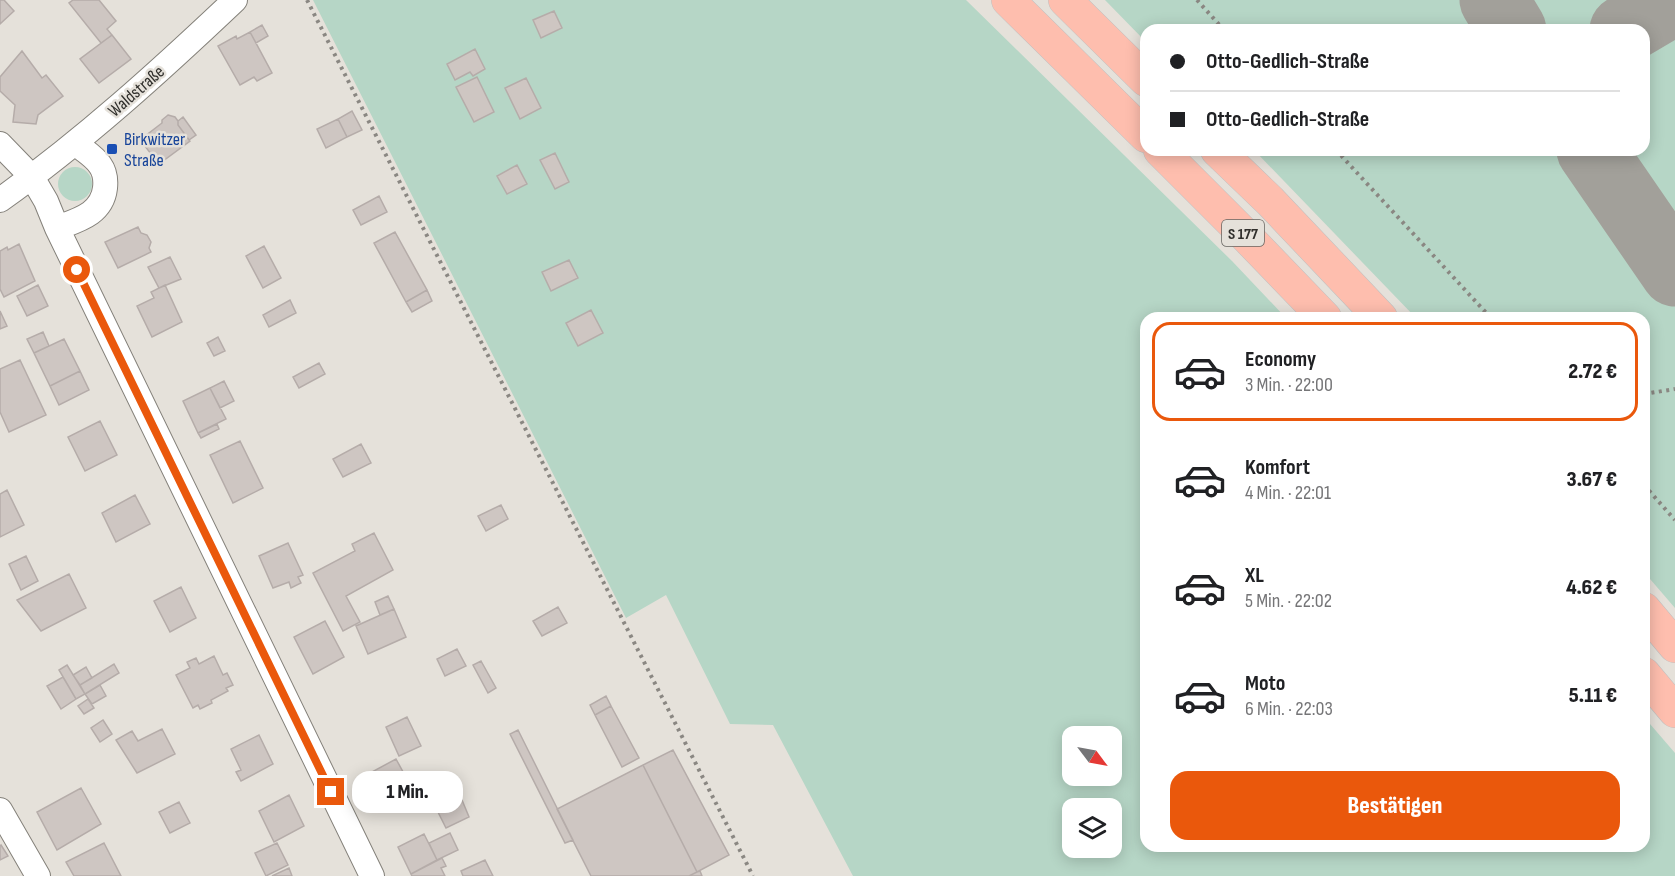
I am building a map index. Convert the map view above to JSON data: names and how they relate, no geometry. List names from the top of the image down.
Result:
{
  "streets": {
    "highway": ["S 177"],
    "street": ["Waldstraße"]
  },
  "places": {
    "transit": ["Birkwitzer Straße"]
  },
  "north": "bottom right",
  "page": {
    "banner": ["Otto-Gedlich-Straße", "Otto-Gedlich-Straße"],
    "list": [
      {
        "name": "Economy",
        "note": "3 Min. · 22:00",
        "value": "2.72 €"
      },
      {
        "name": "Komfort",
        "note": "4 Min. · 22:01",
        "value": "3.67 €"
      },
      {
        "name": "XL",
        "note": "5 Min. · 22:02",
        "value": "4.62 €"
      },
      {
        "name": "Moto",
        "note": "6 Min. · 22:03",
        "value": "5.11 €"
      }
    ],
    "buttons": "Bestätigen",
    "bubble": "1 Min."
  }
}
